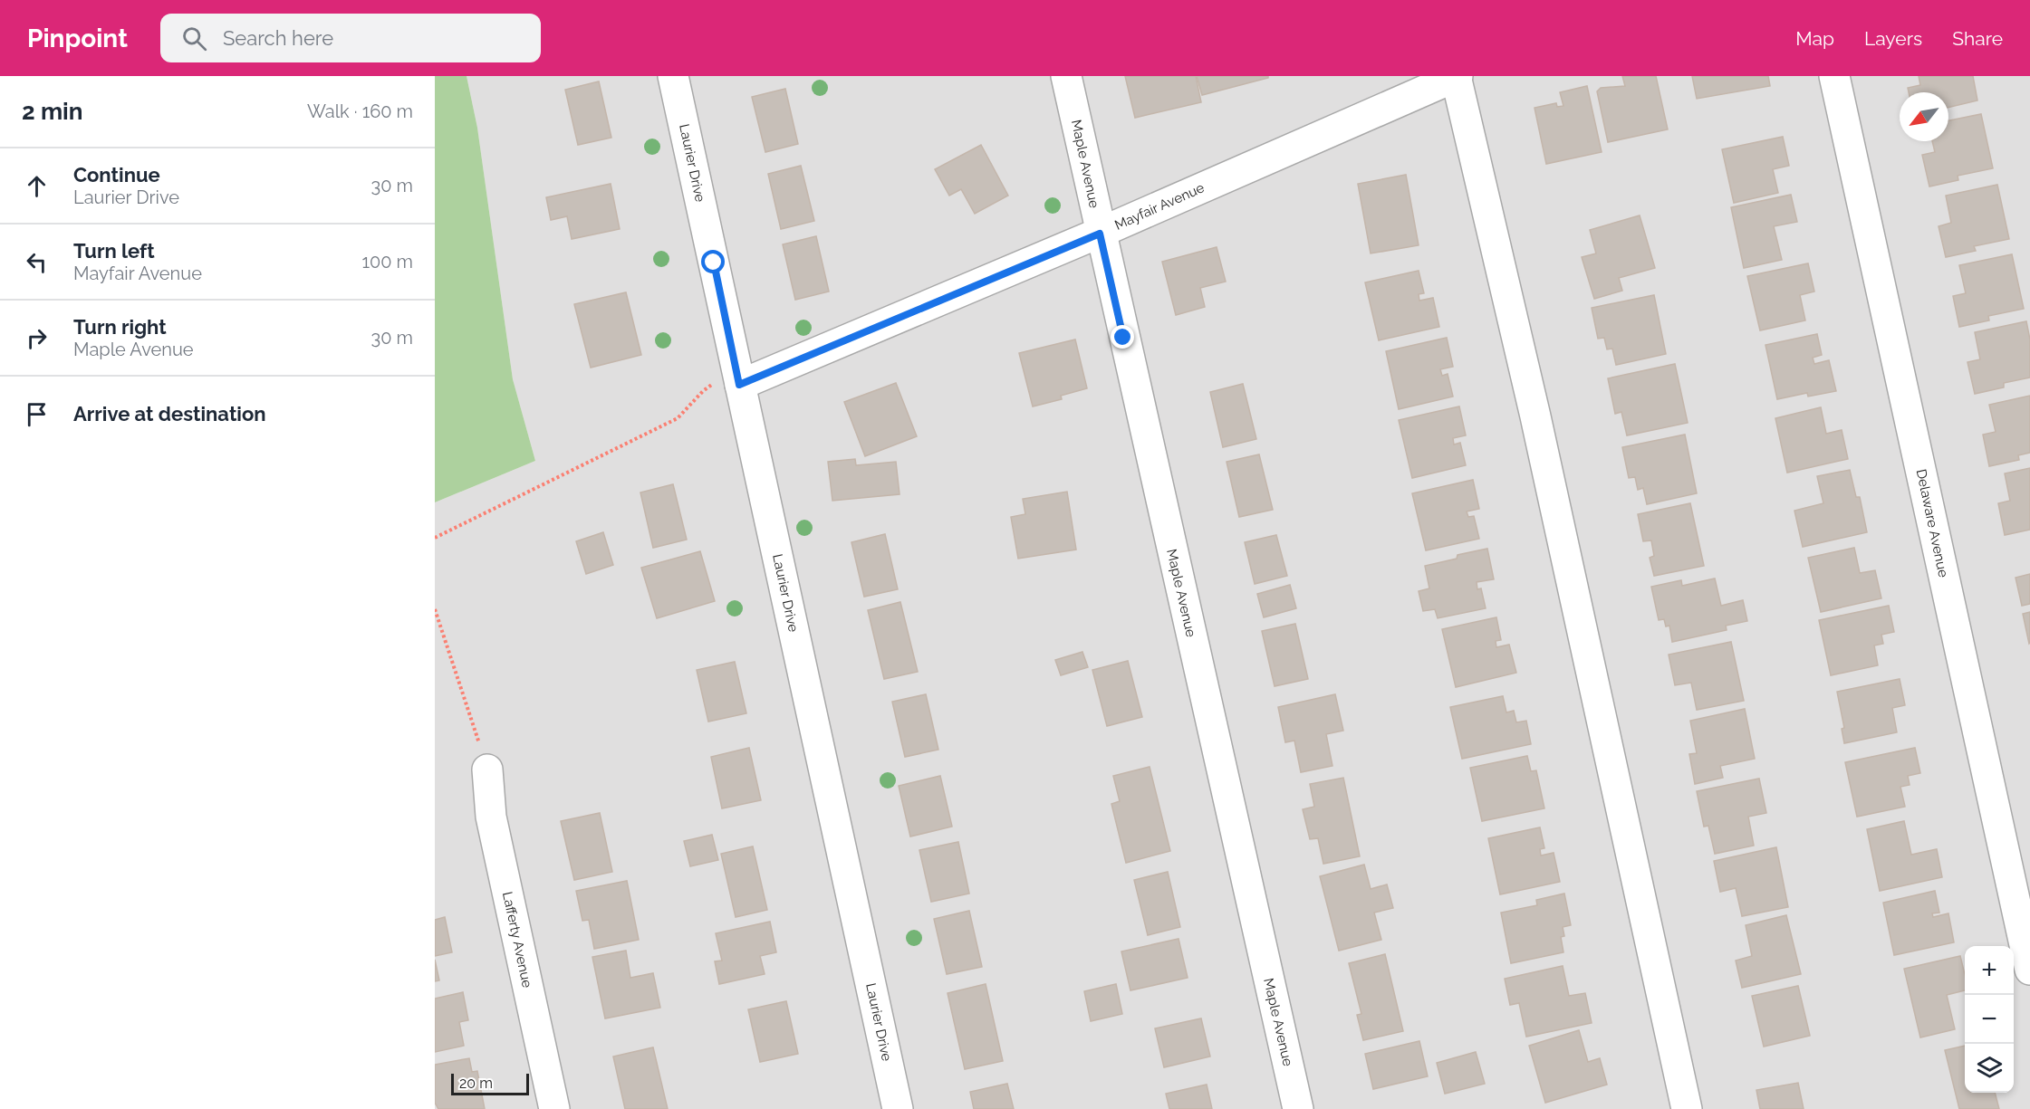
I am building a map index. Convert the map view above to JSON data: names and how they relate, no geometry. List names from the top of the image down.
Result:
{
  "streets": {
    "street": [
      "Laurier Drive",
      "Maple Avenue",
      "Mayfair Avenue",
      "Delaware Avenue",
      "Lafferty Avenue"
    ]
  },
  "crossings": [
    ["Laurier Drive", "Mayfair Avenue"],
    ["Maple Avenue", "Mayfair Avenue"]
  ],
  "scale_bar": "20 m",
  "north": "bottom left",
  "page": {
    "header": "Pinpoint",
    "search": "Search here",
    "nav": ["Map", "Layers", "Share"],
    "heading": ["2 min", "Walk · 160 m"],
    "list": [
      ["Continue", "Laurier Drive", "30 m"],
      ["Turn left", "Mayfair Avenue", "100 m"],
      ["Turn right", "Maple Avenue", "30 m"],
      "Arrive at destination"
    ],
    "map_buttons": ["+", "−"],
    "scale": "20 m"
  }
}
